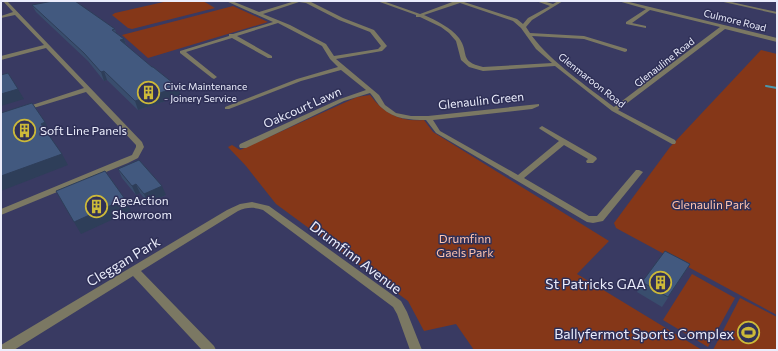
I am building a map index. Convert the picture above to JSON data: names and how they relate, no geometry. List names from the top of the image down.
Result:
{
  "streets": {
    "street": [
      "Culmore Road",
      "Glenauline Road",
      "Glenmaroon Road",
      "Glenaulin Green",
      "Oakcourt Lawn",
      "Drumfinn Avenue",
      "Cleggan Park"
    ]
  },
  "crossings": [
    ["Culmore Road", "Glenauline Road"],
    ["Glenauline Road", "Glenmaroon Road"],
    ["Glenaulin Green", "Oakcourt Lawn"],
    ["Drumfinn Avenue", "Cleggan Park"]
  ],
  "parks": ["Glenaulin Park", "Drumfinn Gaels Park"],
  "places": {
    "building": [
      "Civic Maintenance - Joinery Service",
      "Soft Line Panels",
      "AgeAction Showroom",
      "St Patricks GAA"
    ],
    "sports": ["Ballyfermot Sports Complex"]
  }
}
